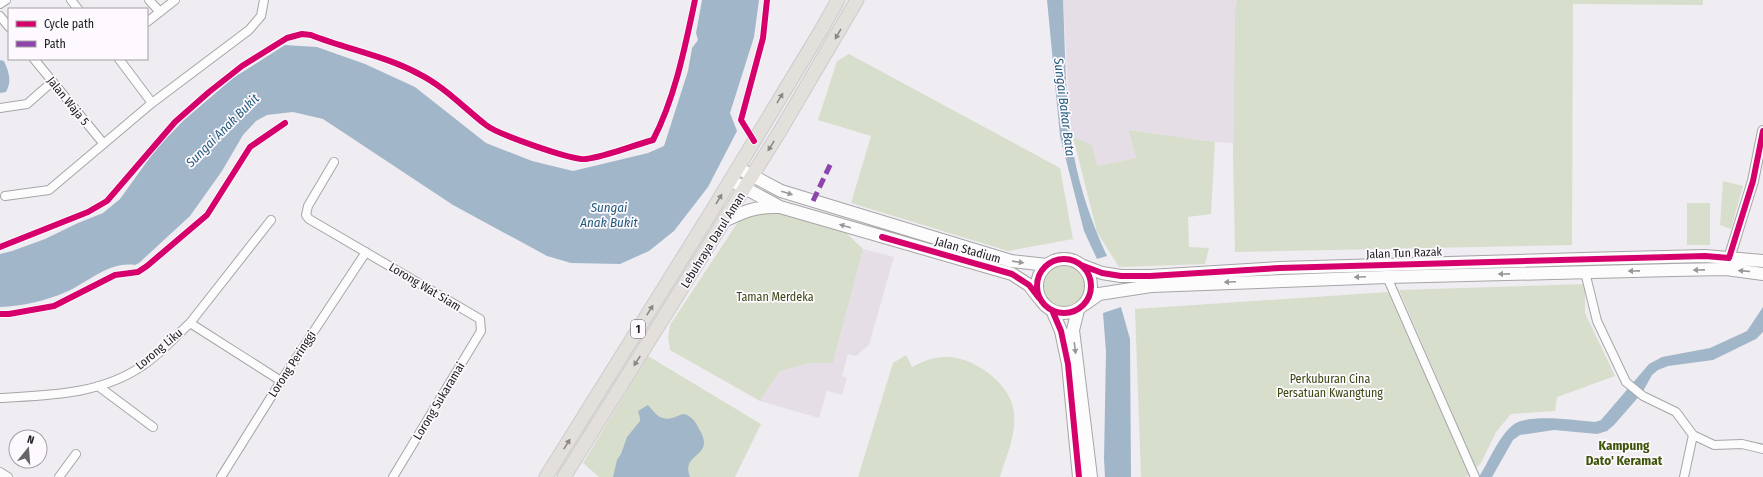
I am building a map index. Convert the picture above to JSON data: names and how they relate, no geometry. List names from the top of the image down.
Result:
{
  "streets": {
    "main road": [
      "Lebuhraya Darul Aman",
      "Jalan Stadium",
      "Jalan Tun Razak",
      "1"
    ],
    "street": [
      "Jalan Waja 5",
      "Lorong Wat Siam",
      "Lorong Liku",
      "Lorong Peringgi",
      "Lorong Sukaramai"
    ]
  },
  "crossings": [
    ["Lebuhraya Darul Aman", "Jalan Stadium"],
    ["Jalan Stadium", "Jalan Tun Razak"],
    ["Lorong Wat Siam", "Lorong Peringgi"],
    ["Lorong Wat Siam", "Lorong Sukaramai"],
    ["Lorong Liku", "Lorong Peringgi"]
  ],
  "districts": ["Kampung Dato' Keramat"],
  "water": ["Sungai Bakar Bata", "Sungai Anak Bukit"],
  "parks": ["Taman Merdeka", "Perkuburan Cina Persatuan Kwangtung"],
  "legend": ["Cycle path", "Path"],
  "north": "top"
}
